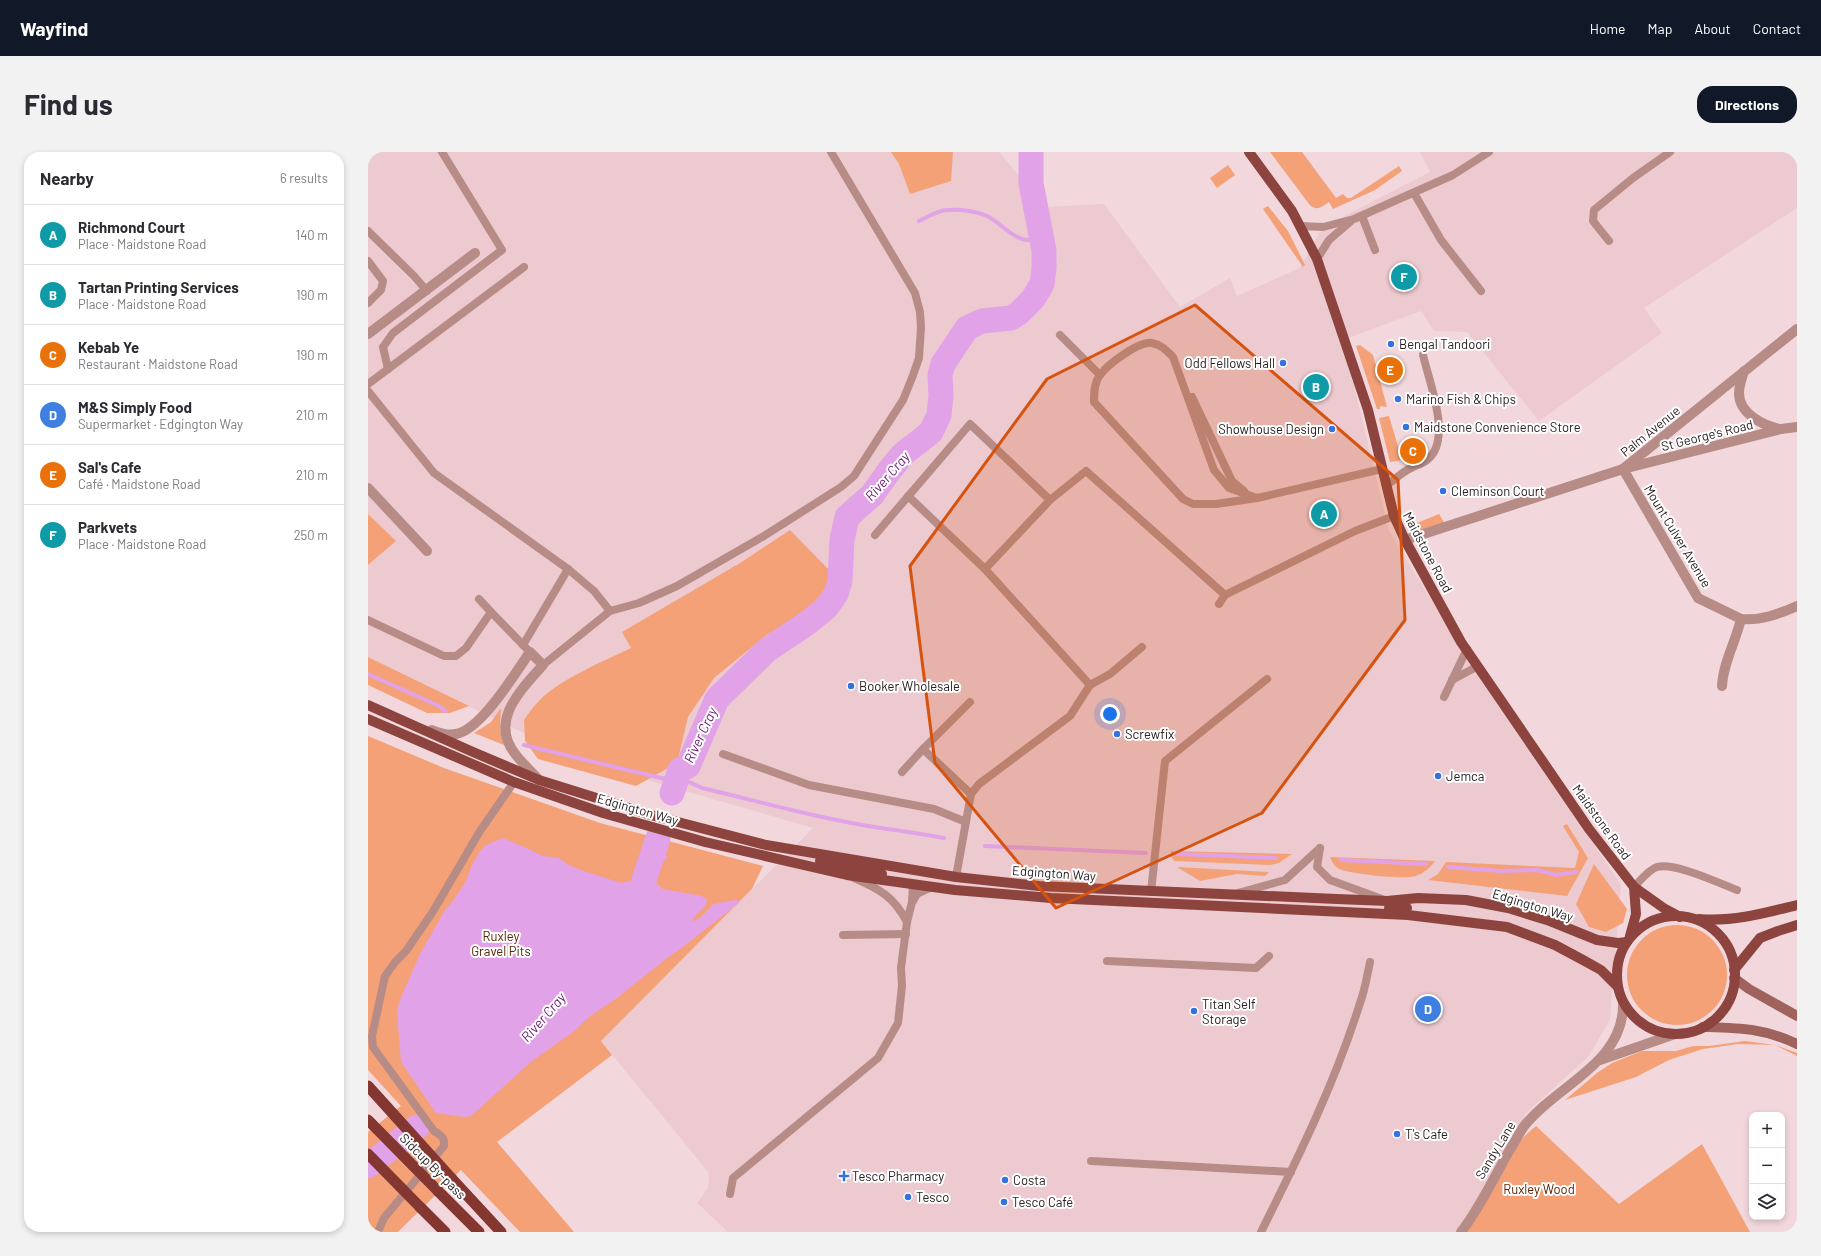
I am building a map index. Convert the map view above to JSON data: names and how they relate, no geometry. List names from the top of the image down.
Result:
{
  "streets": {
    "highway": ["Sidcup By-pass"],
    "main road": ["Maidstone Road", "Edgington Way"],
    "street": [
      "Palm Avenue",
      "St George's Road",
      "Mount Culver Avenue",
      "Sandy Lane"
    ]
  },
  "crossings": [
    ["Palm Avenue", "St George's Road"],
    ["Palm Avenue", "Mount Culver Avenue"],
    ["Palm Avenue", "Maidstone Road"],
    ["St George's Road", "Mount Culver Avenue"],
    ["Maidstone Road", "Edgington Way"],
    ["Maidstone Road", "Sandy Lane"],
    ["Edgington Way", "Sandy Lane"]
  ],
  "water": ["River Cray"],
  "parks": ["Ruxley Gravel Pits", "Ruxley Wood"],
  "places": {
    "other": [
      "Bengal Tandoori",
      "Odd Fellows Hall",
      "Marino Fish & Chips",
      "Maidstone Convenience Store",
      "Showhouse Design",
      "Cleminson Court",
      "Booker Wholesale",
      "Screwfix",
      "Jemca",
      "Titan Self Storage",
      "T's Cafe",
      "Costa",
      "Tesco",
      "Tesco Café"
    ],
    "health": ["Tesco Pharmacy"]
  },
  "page": {
    "header": "Wayfind",
    "nav": [
      "Home",
      "Map",
      "About",
      "Contact"
    ],
    "buttons": "Directions",
    "title": "Find us",
    "heading": ["Nearby", "6 results"],
    "list": [
      {
        "mark": "A",
        "name": "Richmond Court",
        "note": "Place · Maidstone Road",
        "value": "140 m"
      },
      {
        "mark": "B",
        "name": "Tartan Printing Services",
        "note": "Place · Maidstone Road",
        "value": "190 m"
      },
      {
        "mark": "C",
        "name": "Kebab Ye",
        "note": "Restaurant · Maidstone Road",
        "value": "190 m"
      },
      {
        "mark": "D",
        "name": "M&S Simply Food",
        "note": "Supermarket · Edgington Way",
        "value": "210 m"
      },
      {
        "mark": "E",
        "name": "Sal's Cafe",
        "note": "Café · Maidstone Road",
        "value": "210 m"
      },
      {
        "mark": "F",
        "name": "Parkvets",
        "note": "Place · Maidstone Road",
        "value": "250 m"
      }
    ],
    "pins": [
      "F",
      "E",
      "B",
      "C",
      "A",
      "D"
    ],
    "map_buttons": ["+", "−"]
  }
}
